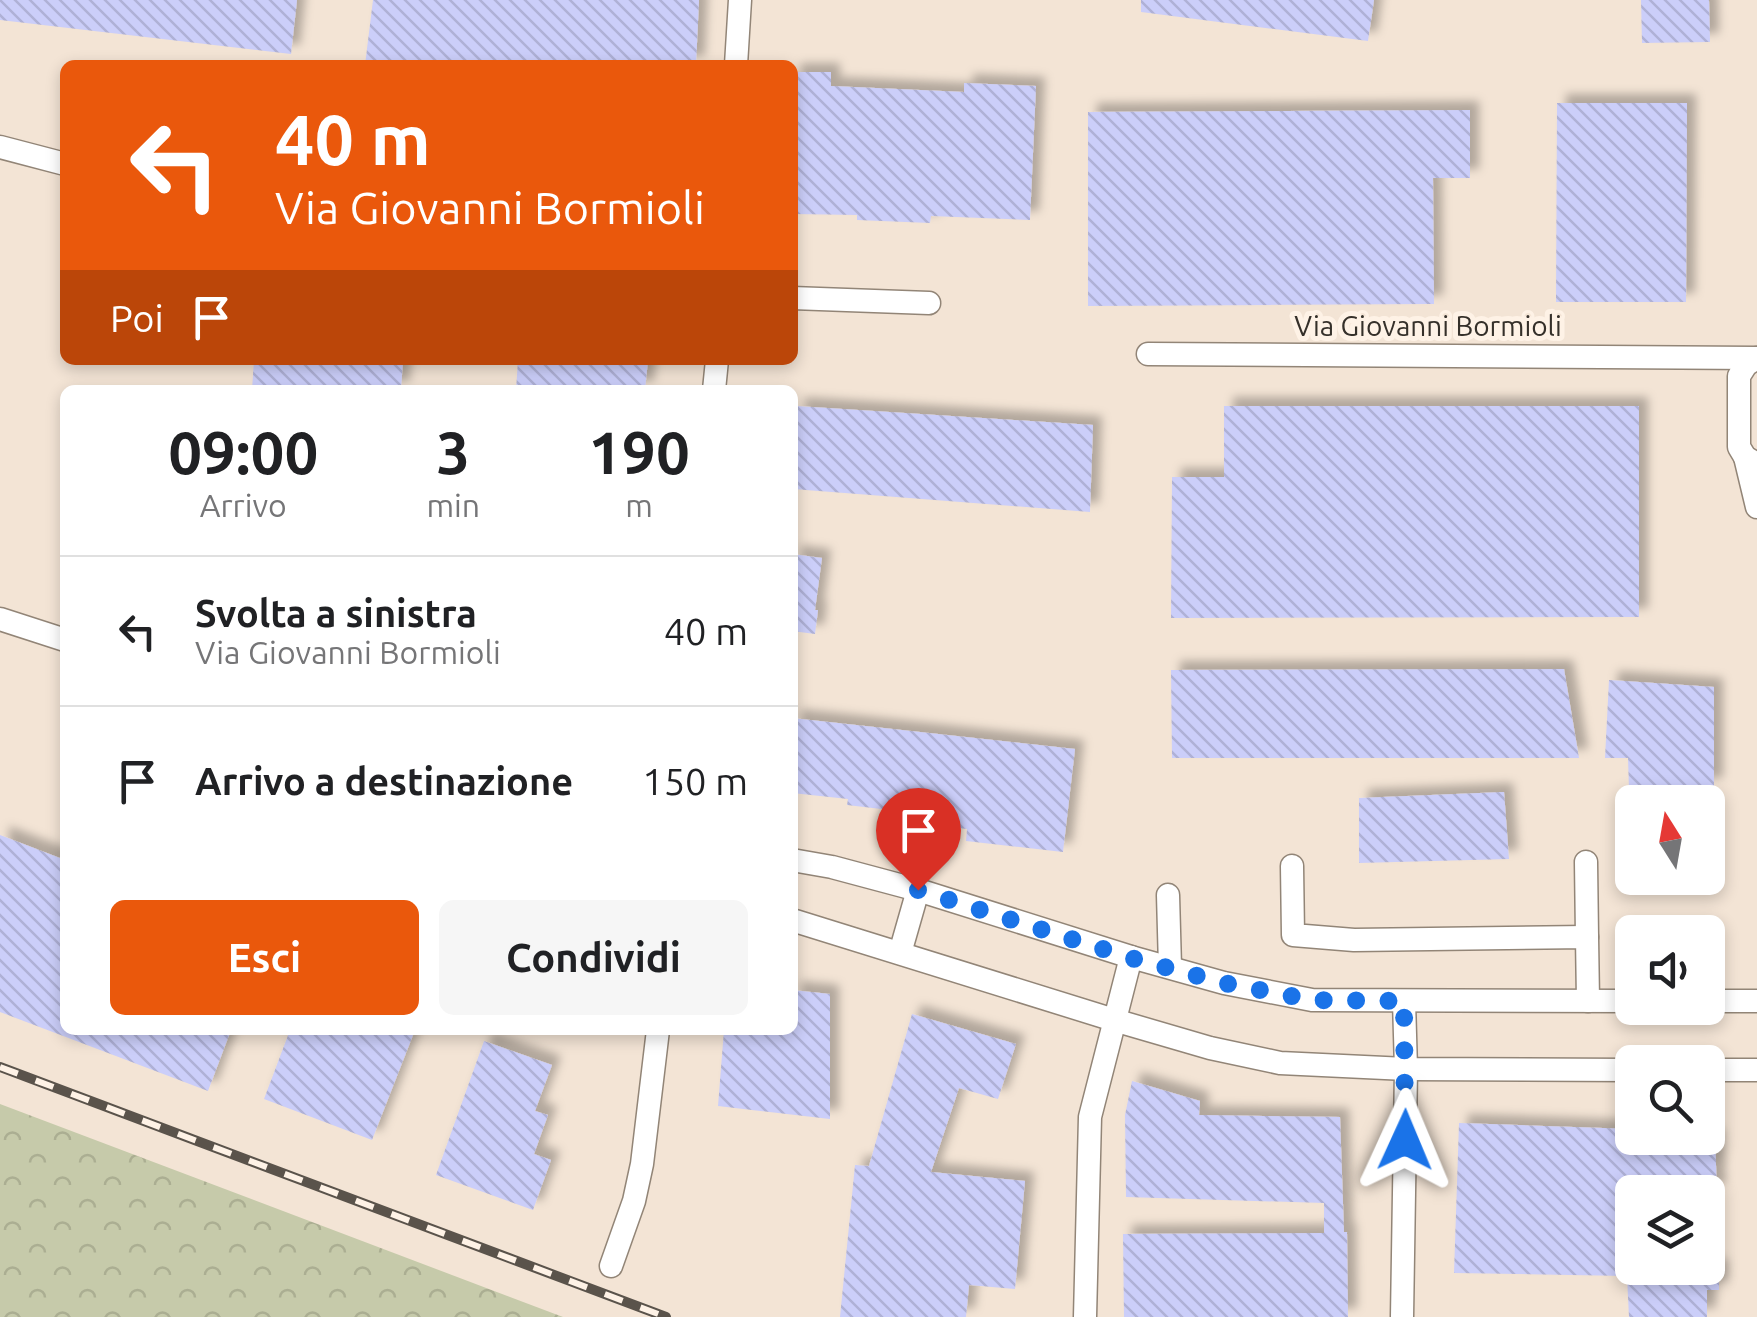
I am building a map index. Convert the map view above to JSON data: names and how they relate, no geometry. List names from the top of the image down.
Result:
{
  "streets": {
    "street": ["Via Giovanni Bormioli"]
  },
  "north": "top",
  "page": {
    "turn": ["40 m", "Via Giovanni Bormioli"],
    "then": "Poi",
    "eta": [
      "09:00",
      "Arrivo",
      "3",
      "min",
      "190",
      "m"
    ],
    "list": [
      {
        "name": "Svolta a sinistra",
        "note": "Via Giovanni Bormioli",
        "value": "40 m"
      },
      {
        "name": "Arrivo a destinazione",
        "value": "150 m"
      }
    ],
    "buttons": ["Esci", "Condividi"]
  }
}
